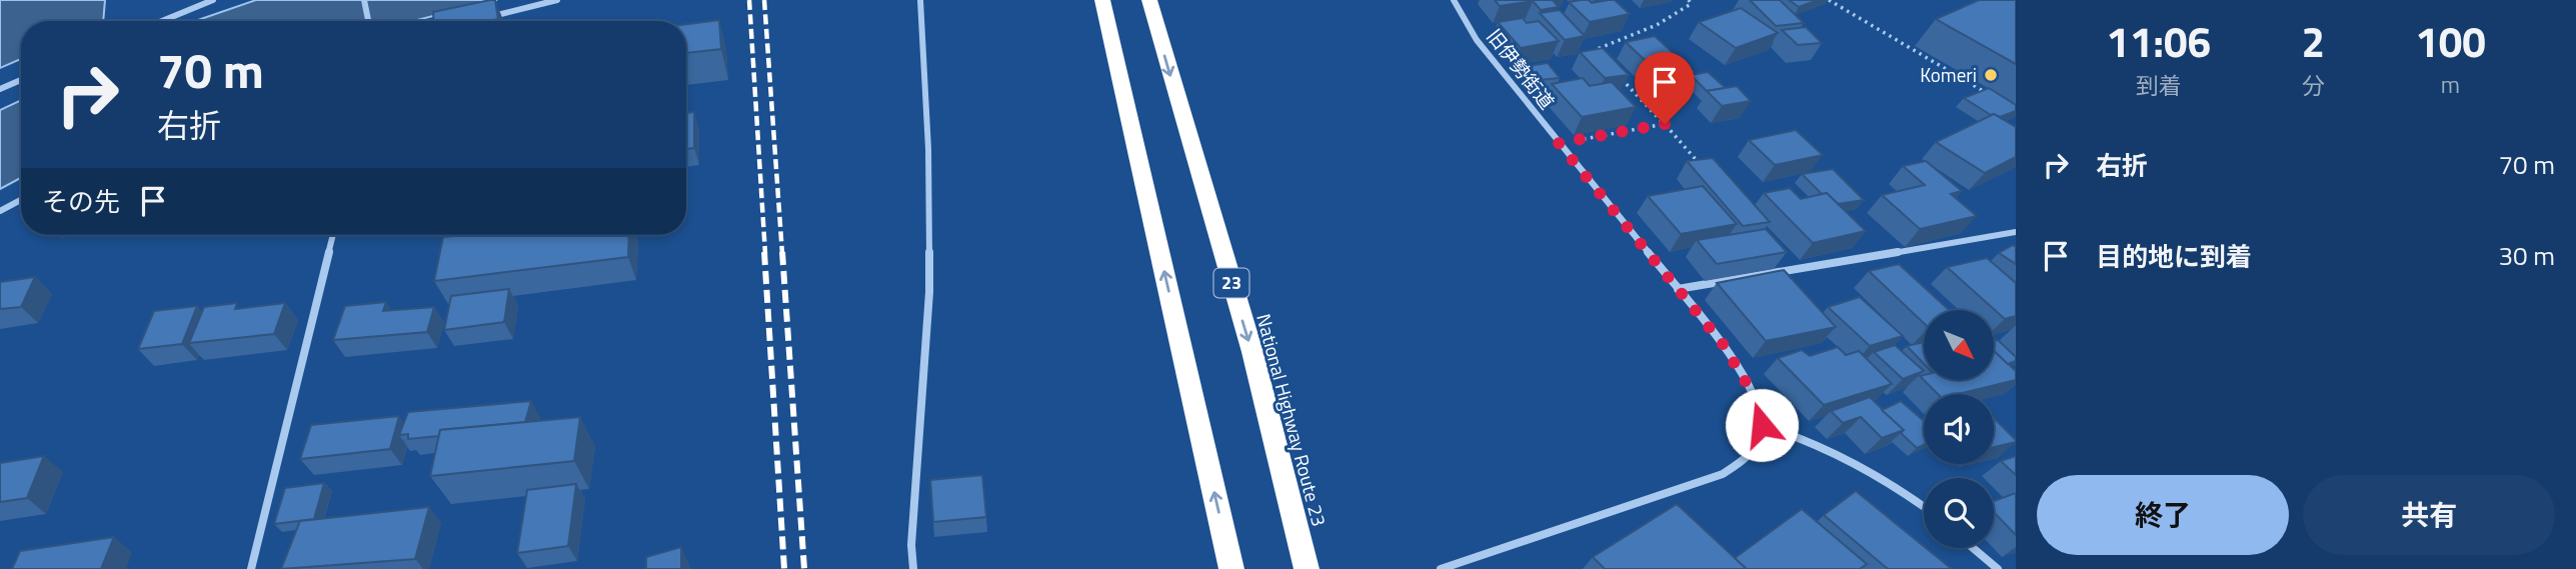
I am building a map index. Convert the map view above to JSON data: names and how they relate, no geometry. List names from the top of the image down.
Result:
{
  "streets": {
    "highway": ["23", "National Highway Route 23"],
    "street": ["旧伊勢街道"]
  },
  "places": ["Komeri"],
  "north": "bottom right",
  "page": {
    "eta": [
      "11:06",
      "到着",
      "2",
      "分",
      "100",
      "m"
    ],
    "turn": ["70 m", "右折"],
    "list": [
      {
        "name": "右折",
        "value": "70 m"
      },
      {
        "name": "目的地に到着",
        "value": "30 m"
      }
    ],
    "then": "その先",
    "buttons": ["終了", "共有"]
  }
}
